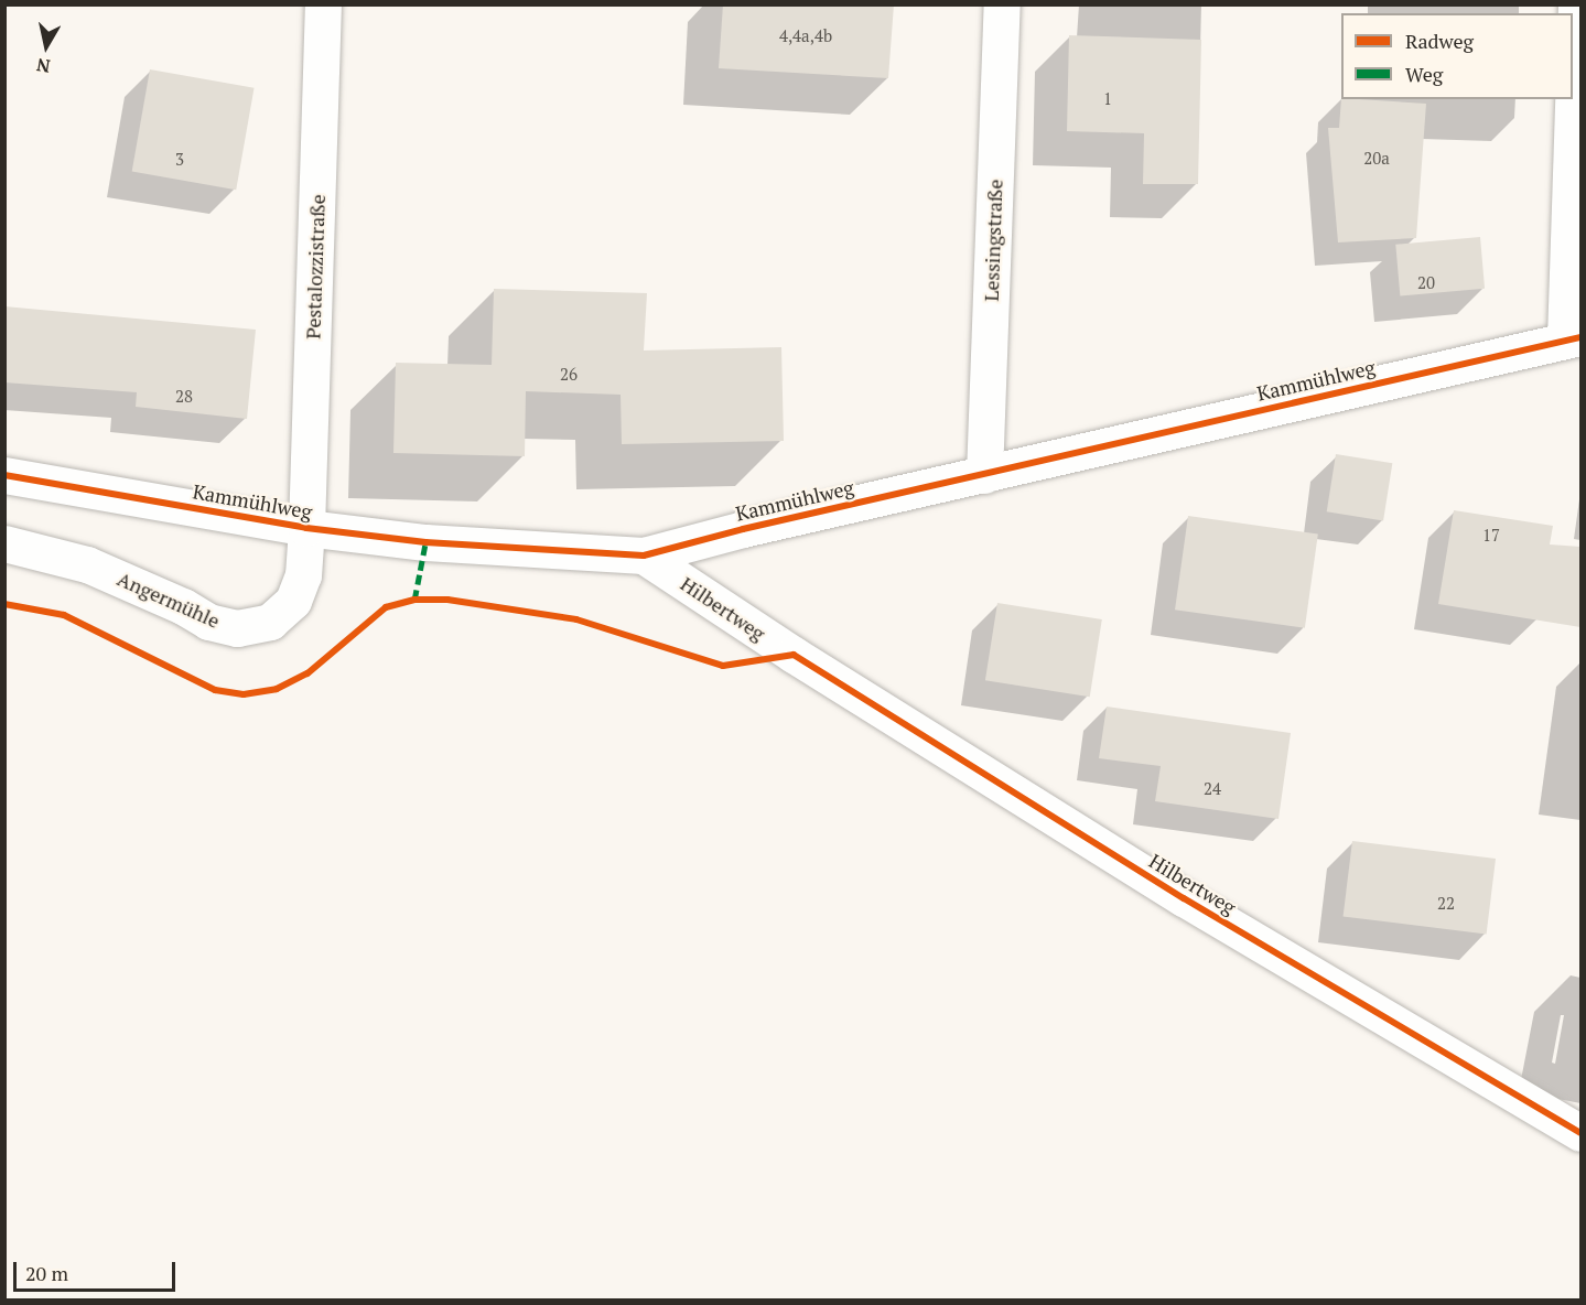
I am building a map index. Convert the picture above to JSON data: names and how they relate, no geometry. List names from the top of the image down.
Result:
{
  "streets": {
    "street": [
      "Lessingstraße",
      "Pestalozzistraße",
      "Kammühlweg",
      "Angermühle",
      "Hilbertweg"
    ]
  },
  "crossings": [
    ["Lessingstraße", "Kammühlweg"],
    ["Pestalozzistraße", "Kammühlweg"],
    ["Pestalozzistraße", "Angermühle"],
    ["Kammühlweg", "Angermühle"],
    ["Kammühlweg", "Hilbertweg"]
  ],
  "house_numbers": [
    "4,4a,4b",
    "1",
    "20a",
    "3",
    "20",
    "26",
    "28",
    "17",
    "24",
    "22"
  ],
  "legend": ["Radweg", "Weg"],
  "scale_bar": "20 m",
  "north": "bottom"
}
